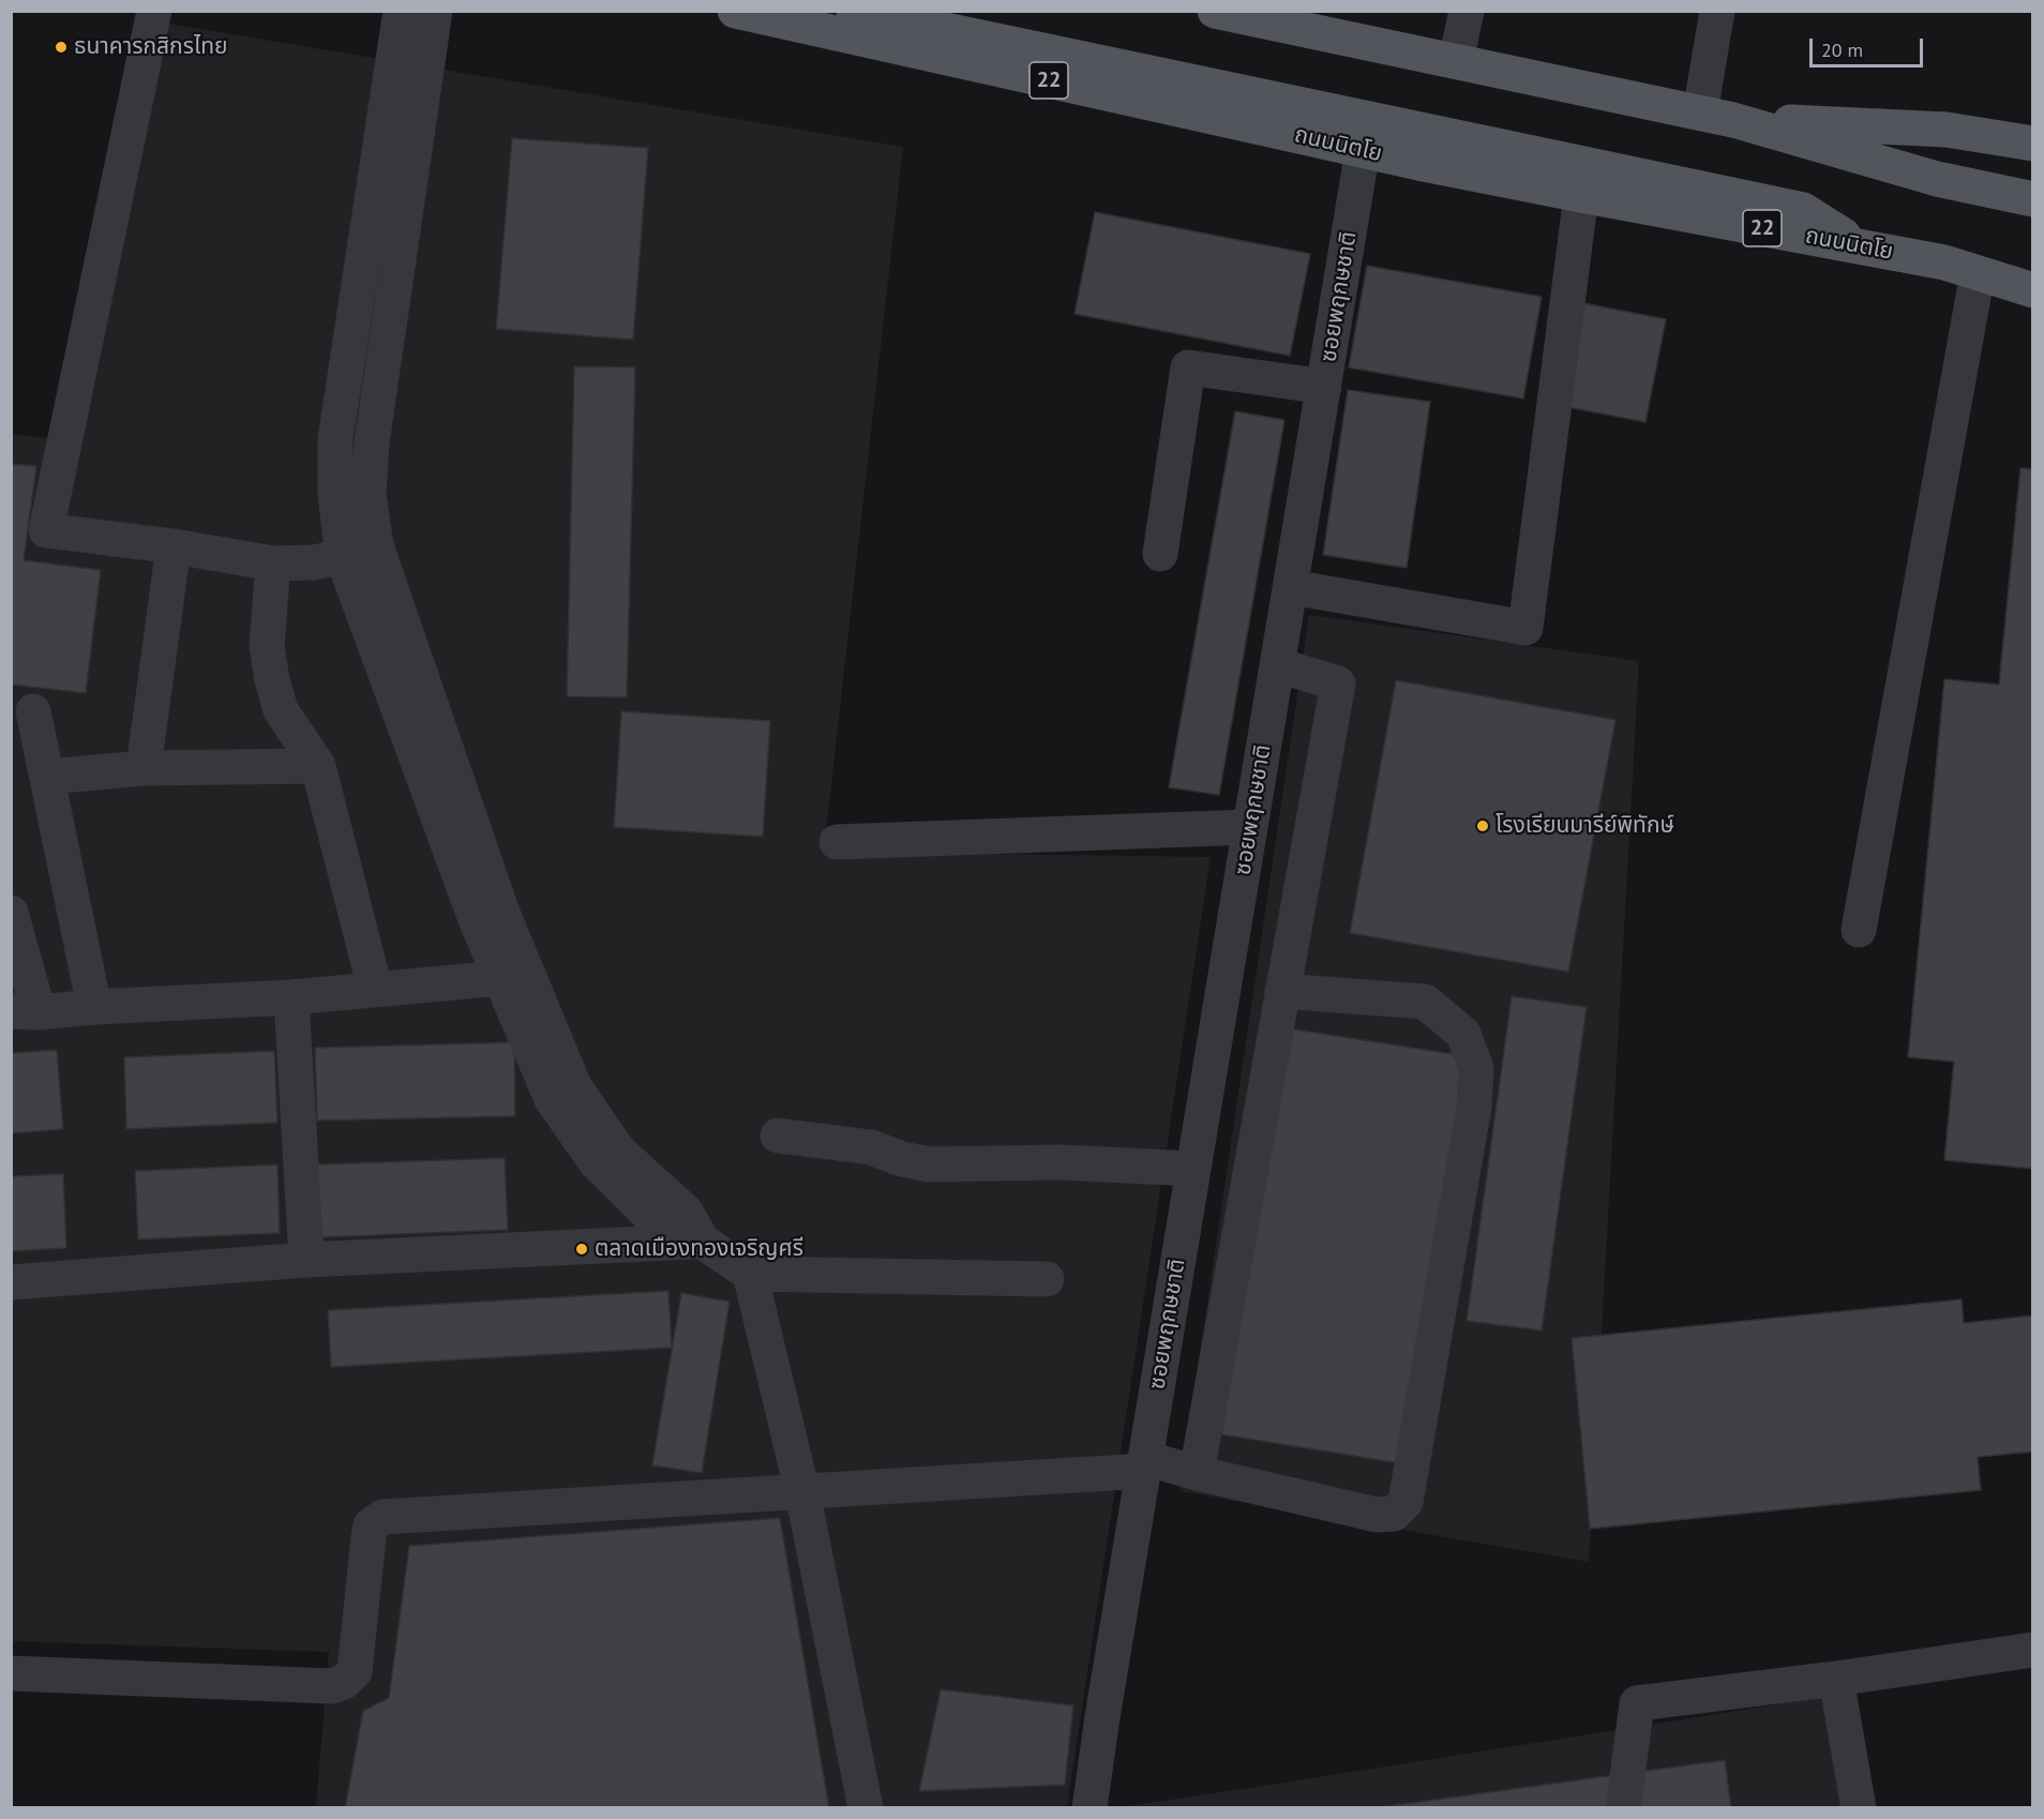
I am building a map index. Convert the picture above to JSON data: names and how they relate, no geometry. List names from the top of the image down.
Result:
{
  "streets": {
    "main road": ["22", "ถนนนิตโย"],
    "street": ["ซอยพฤกษชาติ"]
  },
  "crossings": [
    ["ถนนนิตโย", "ซอยพฤกษชาติ"]
  ],
  "places": ["ธนาคารกสิกรไทย", "โรงเรียนมารีย์พิทักษ์", "ตลาดเมืองทองเจริญศรี"],
  "scale_bar": "20 m"
}
